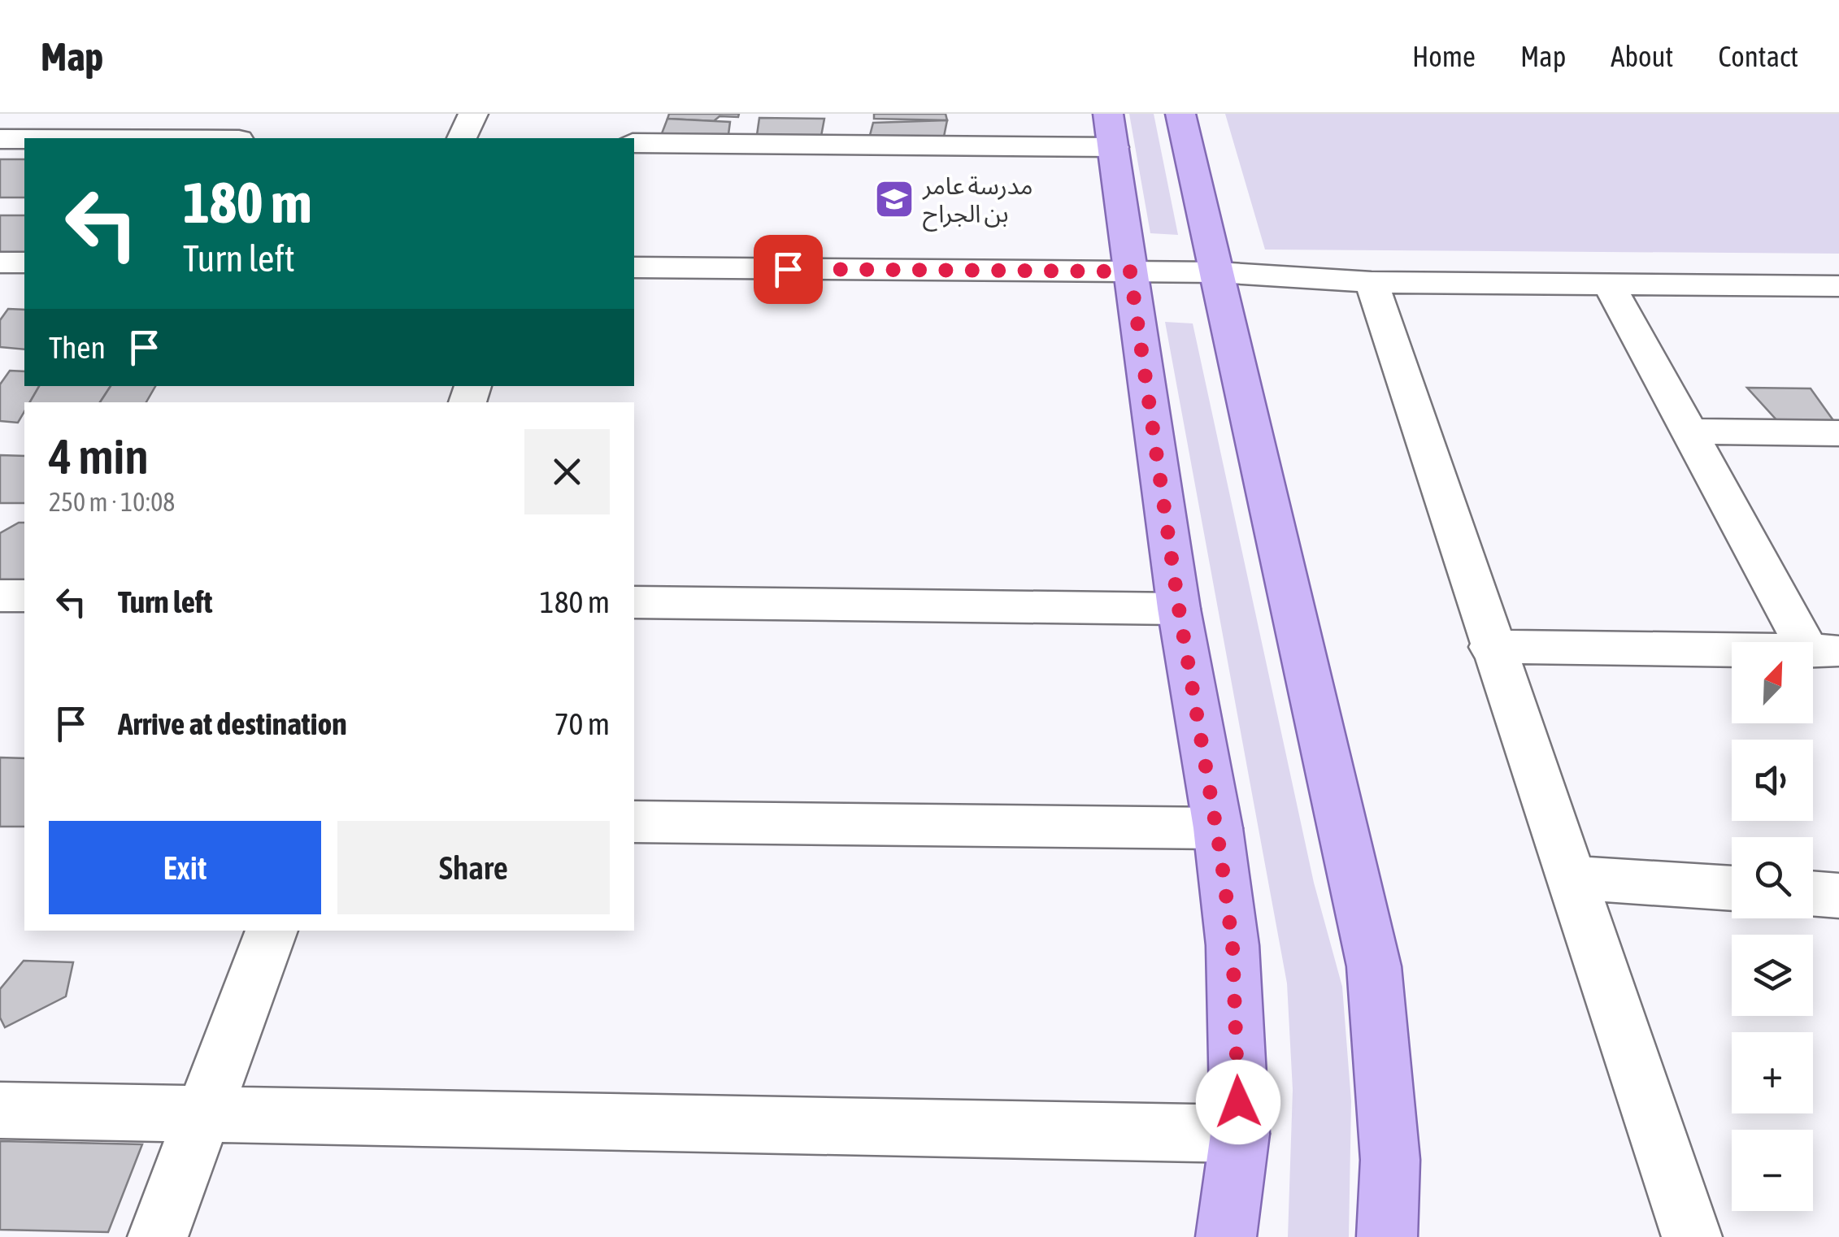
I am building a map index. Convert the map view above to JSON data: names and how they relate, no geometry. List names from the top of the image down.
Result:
{
  "places": {
    "school or university": ["مدرسة عامر بن الجراح"]
  },
  "north": "top right",
  "page": {
    "header": "Map",
    "nav": [
      "Home",
      "Map",
      "About",
      "Contact"
    ],
    "turn": ["180 m", "Turn left"],
    "then": "Then",
    "heading": ["4 min", "250 m · 10:08"],
    "list": [
      {
        "name": "Turn left",
        "value": "180 m"
      },
      {
        "name": "Arrive at destination",
        "value": "70 m"
      }
    ],
    "map_buttons": ["+", "−"],
    "buttons": ["Exit", "Share"]
  }
}
